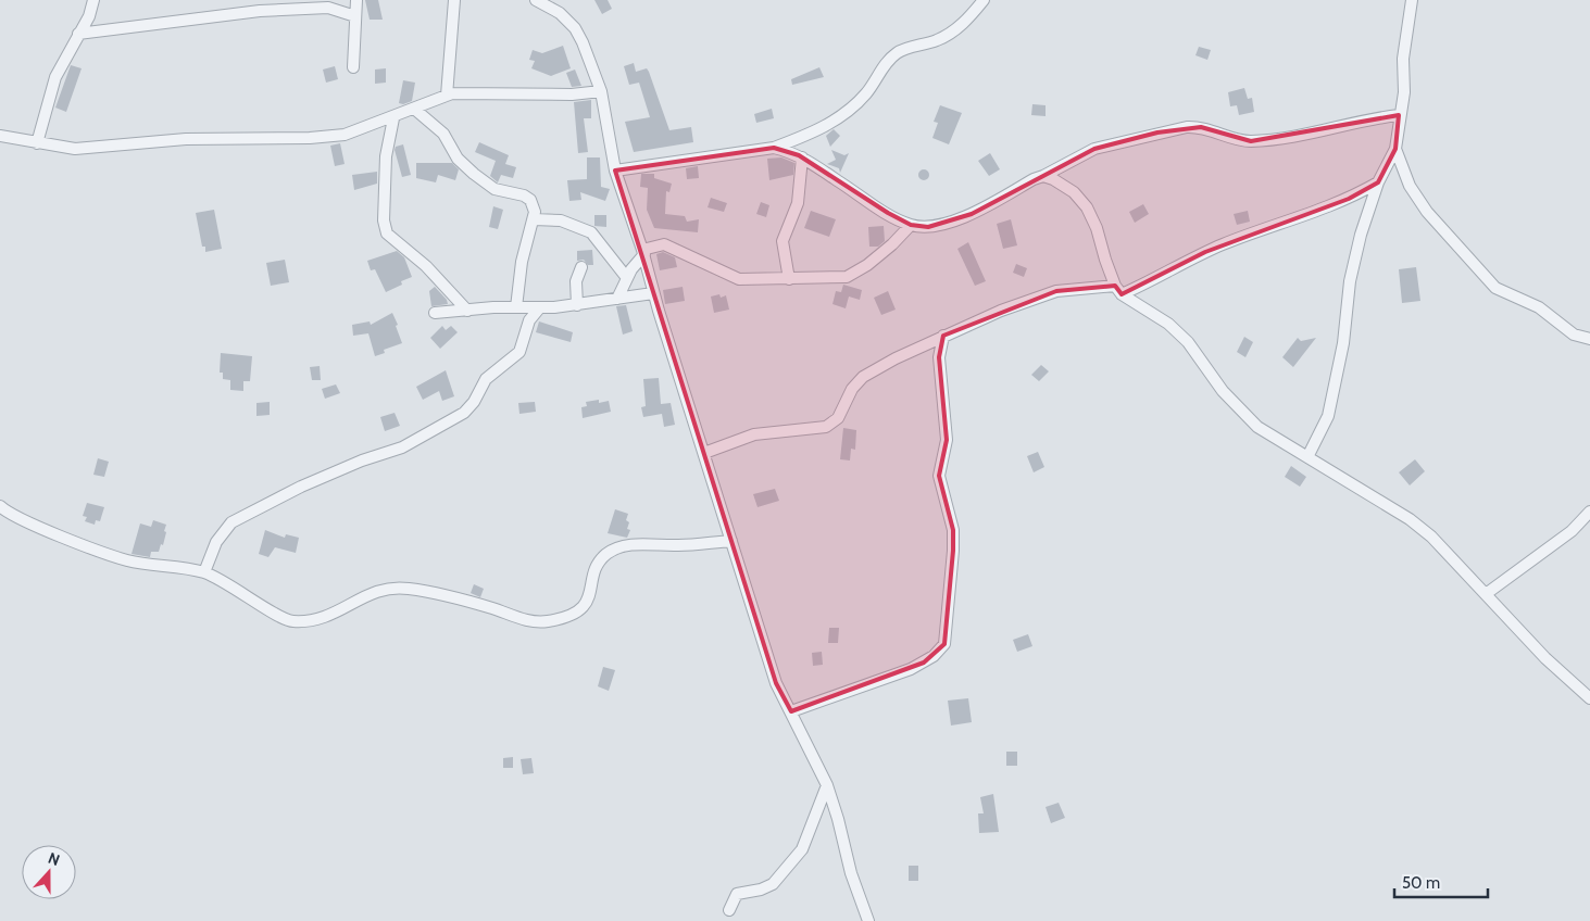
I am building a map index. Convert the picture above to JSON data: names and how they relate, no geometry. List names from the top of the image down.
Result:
{
  "scale_bar": "50 m",
  "north": "top"
}
